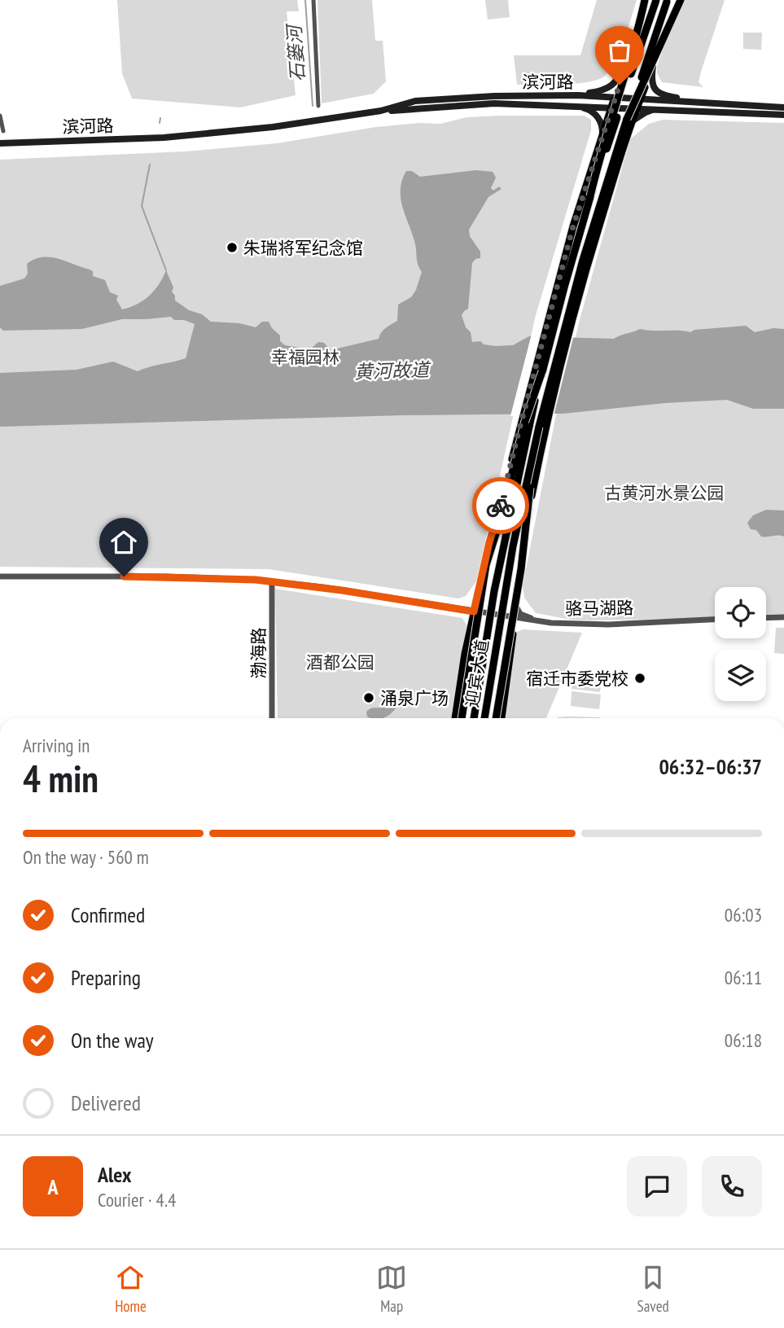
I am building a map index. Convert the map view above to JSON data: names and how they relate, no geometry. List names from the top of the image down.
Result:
{
  "streets": {
    "main road": ["滨河路", "迎宾大道"],
    "street": ["骆马湖路", "渤海路"]
  },
  "crossings": [
    ["骆马湖路", "渤海路"]
  ],
  "water": ["石篓河", "黄河故道"],
  "parks": ["幸福园林", "古黄河水景公园", "酒都公园"],
  "places": ["朱瑞将军纪念馆", "宿迁市委党校", "涌泉广场"],
  "page": {
    "heading": ["4 min", "Arriving in", "06:32–06:37"],
    "panel": ["Alex", "Courier · 4.4"],
    "bar": "On the way · 560 m",
    "list": [
      ["Confirmed", "06:03"],
      ["Preparing", "06:11"],
      ["On the way", "06:18"],
      "Delivered"
    ],
    "round": "A",
    "tabs": ["Home", "Map", "Saved"]
  }
}
